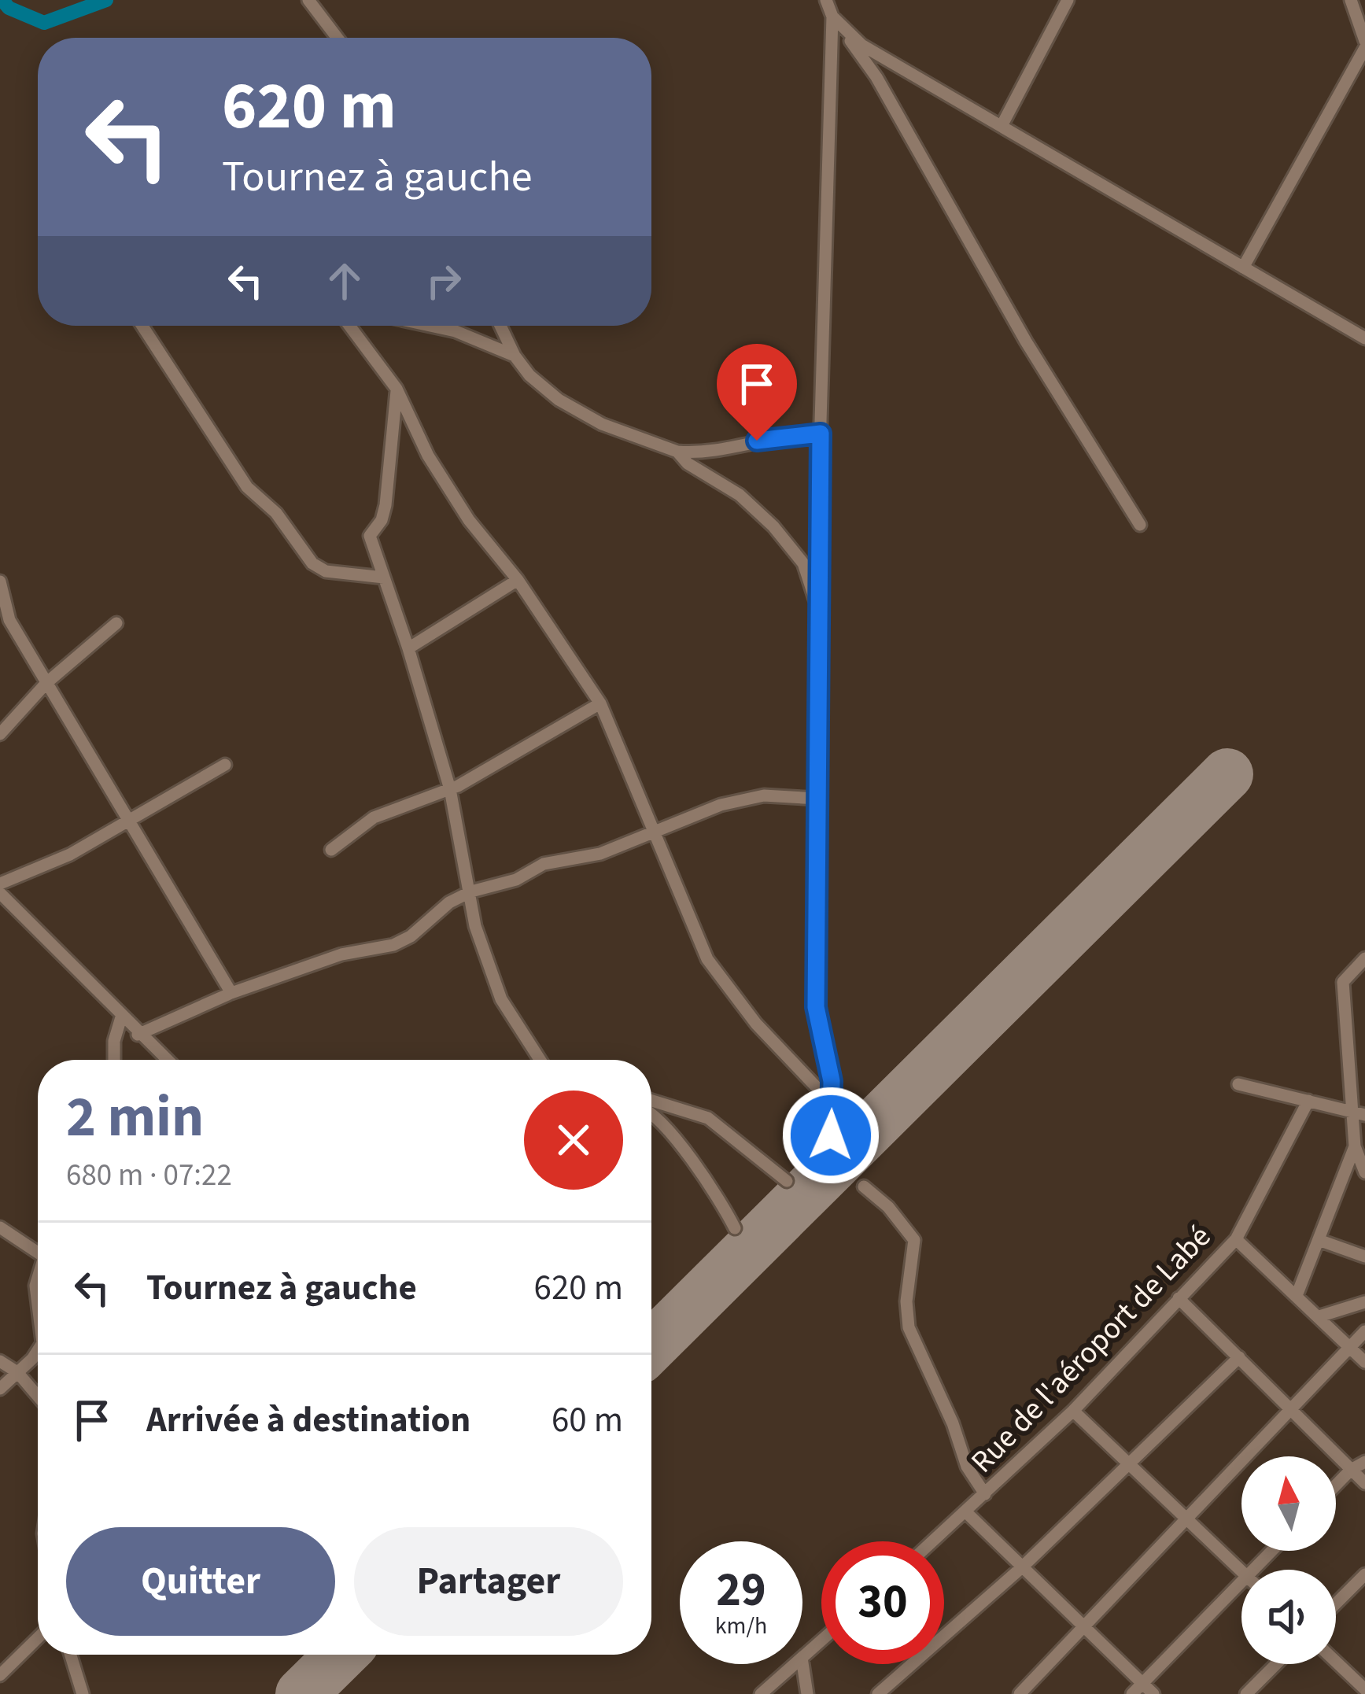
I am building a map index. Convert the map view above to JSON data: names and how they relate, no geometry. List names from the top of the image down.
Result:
{
  "streets": {
    "street": ["Rue de l'aéroport de Labé"]
  },
  "north": "top",
  "page": {
    "turn": ["620 m", "Tournez à gauche"],
    "heading": ["2 min", "680 m · 07:22"],
    "list": [
      {
        "name": "Tournez à gauche",
        "value": "620 m"
      },
      {
        "name": "Arrivée à destination",
        "value": "60 m"
      }
    ],
    "buttons": ["Quitter", "Partager"],
    "speed": "29 km/h",
    "limit": "30"
  }
}
